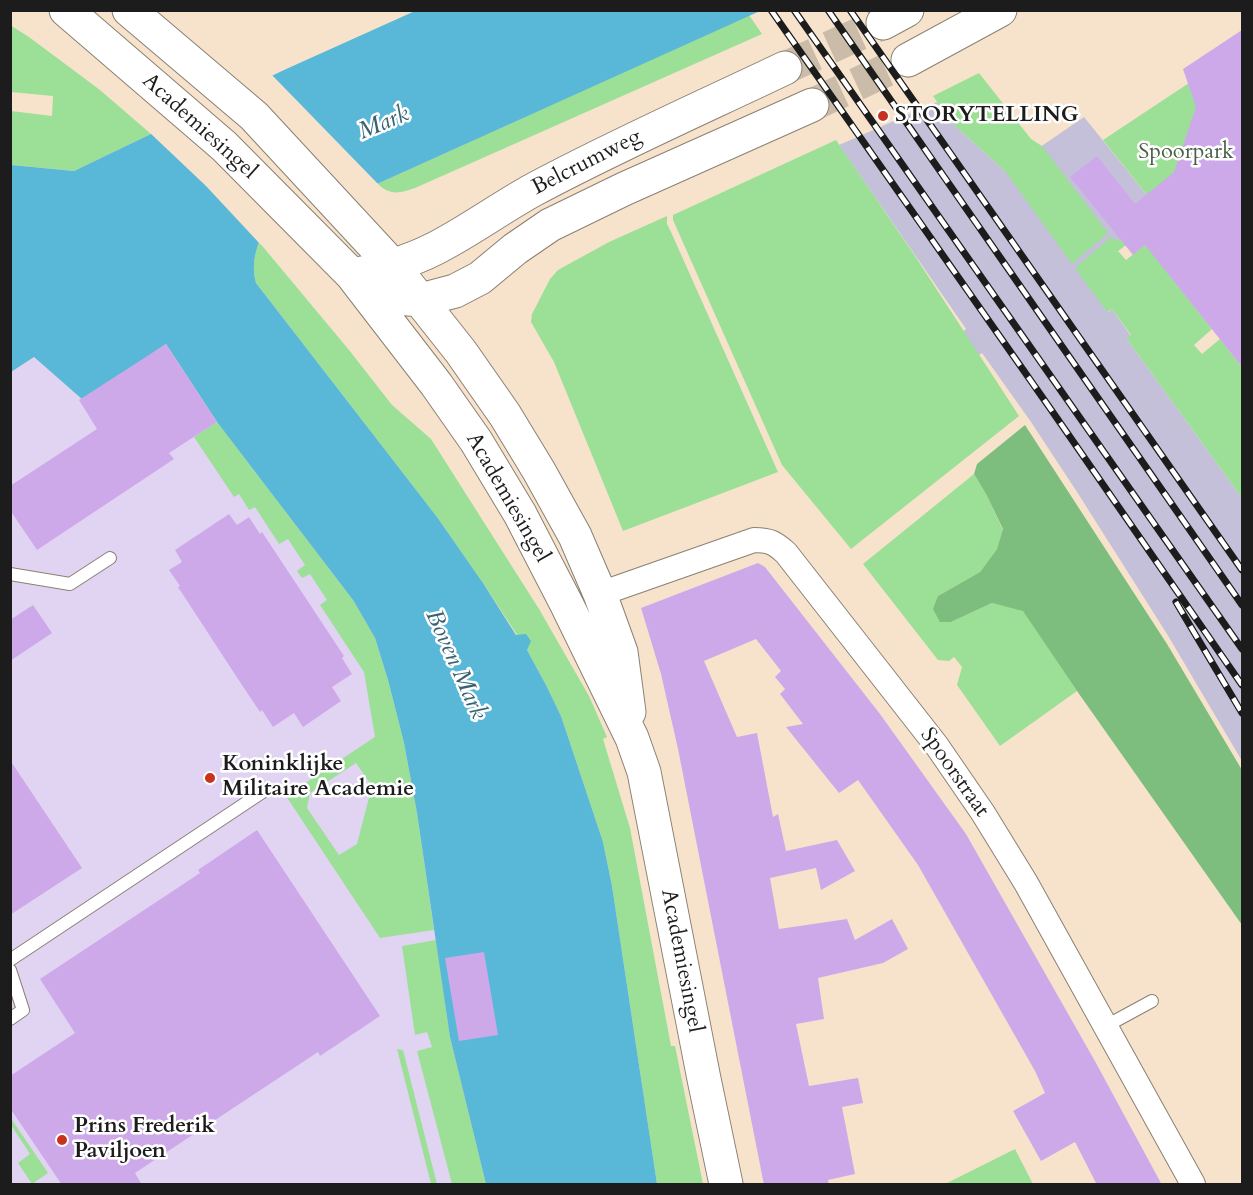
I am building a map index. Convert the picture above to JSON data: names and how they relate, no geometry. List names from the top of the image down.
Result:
{
  "streets": {
    "main road": ["Academiesingel", "Belcrumweg"],
    "street": ["Spoorstraat"]
  },
  "crossings": [
    ["Academiesingel", "Belcrumweg"],
    ["Academiesingel", "Spoorstraat"]
  ],
  "water": ["Mark", "Boven Mark"],
  "parks": ["Spoorpark"],
  "places": ["STORYTELLING", "Koninklijke Militaire Academie", "Prins Frederik Paviljoen"]
}
